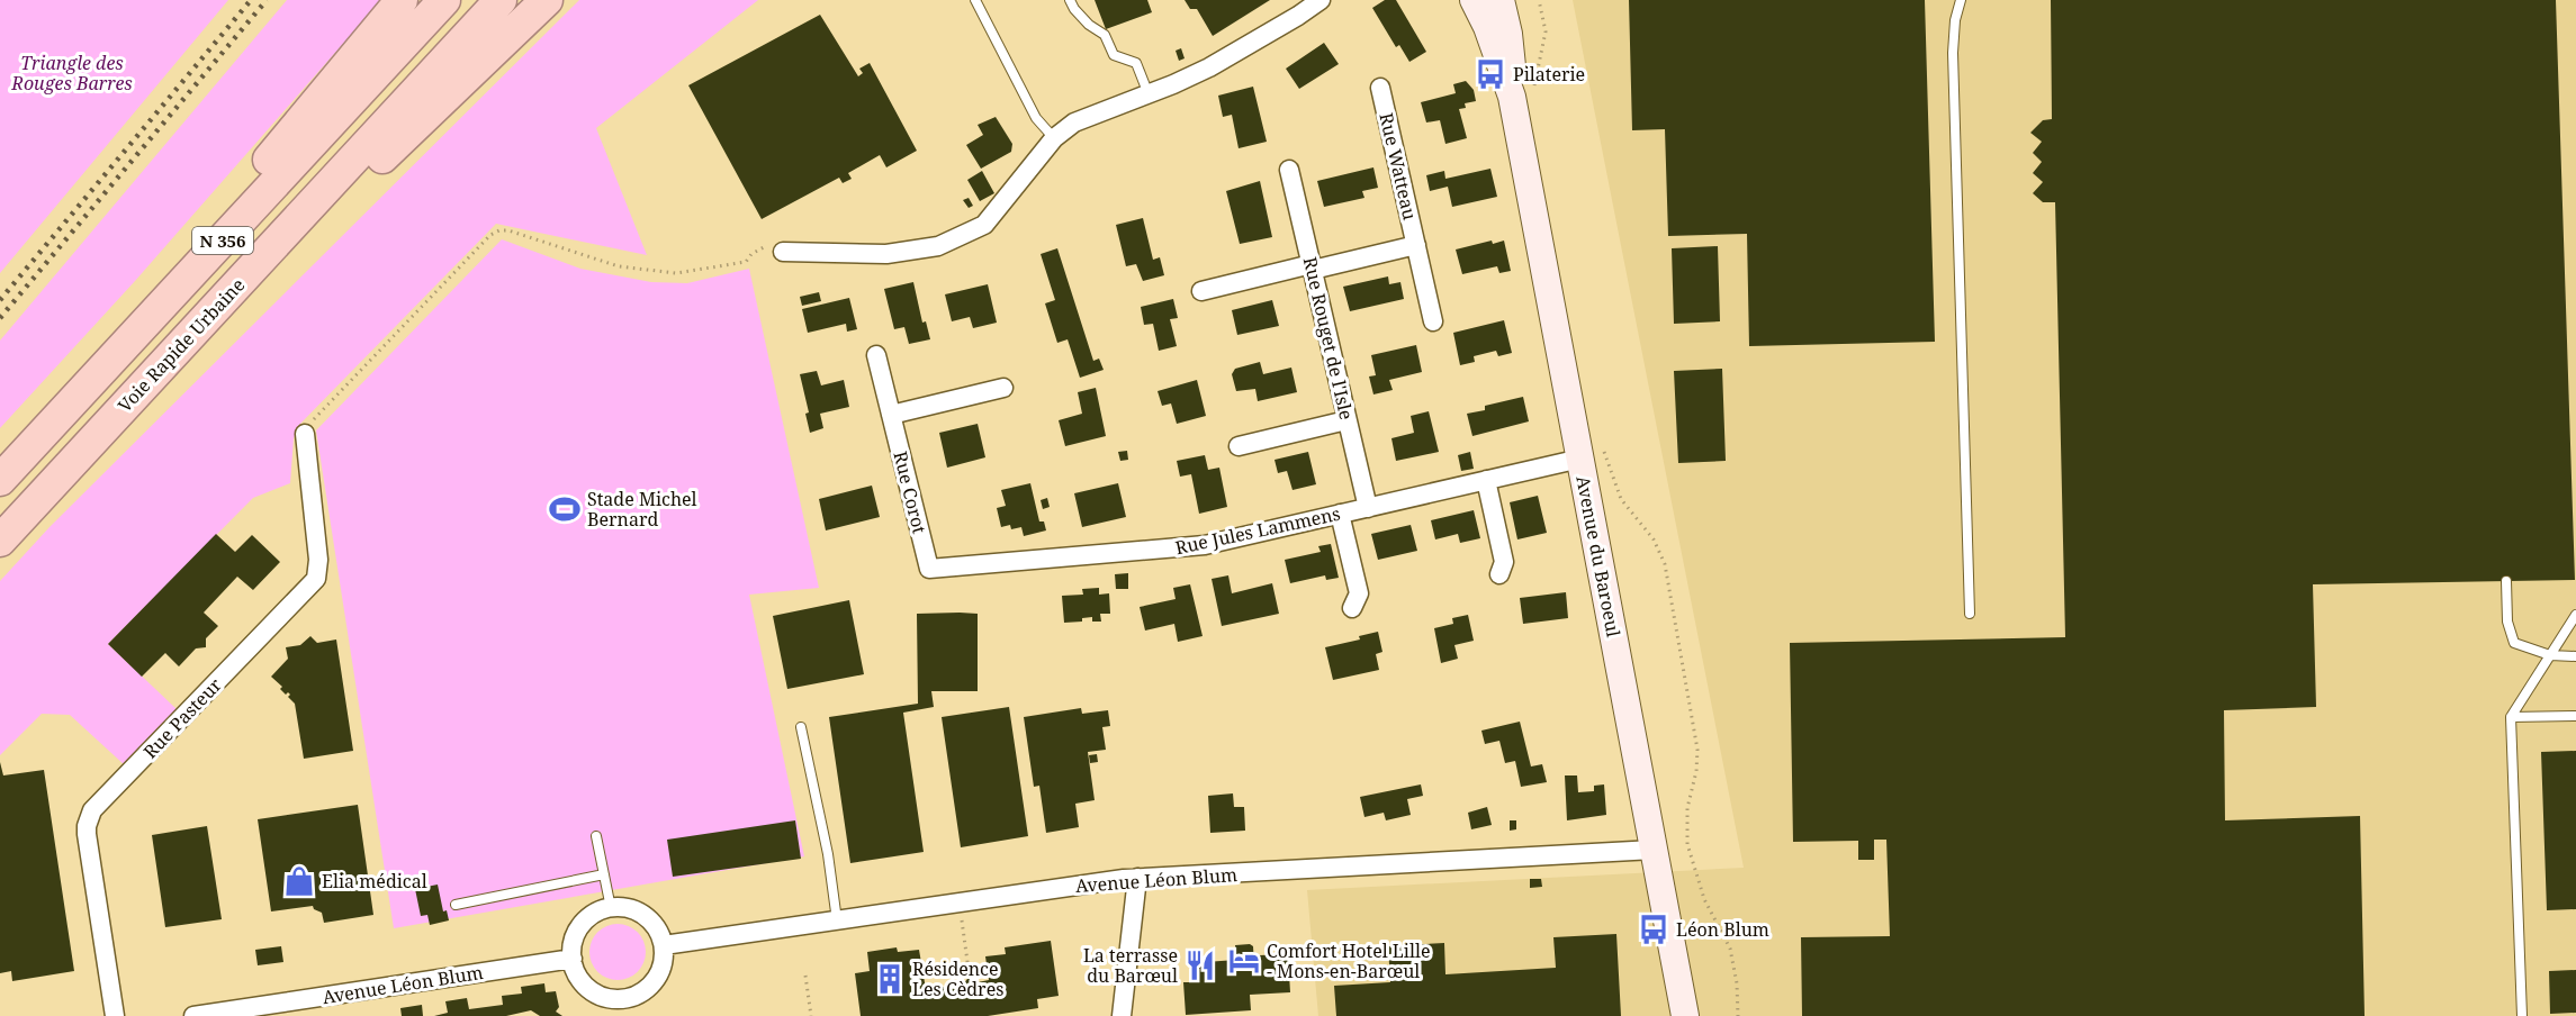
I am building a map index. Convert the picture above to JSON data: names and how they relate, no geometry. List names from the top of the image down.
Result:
{
  "streets": {
    "highway": ["N 356", "Voie Rapide Urbaine"],
    "main road": ["Avenue du Baroeul"],
    "street": [
      "Rue Watteau",
      "Rue Rouget de l'Isle",
      "Rue Corot",
      "Rue Jules Lammens",
      "Rue Pasteur",
      "Avenue Léon Blum"
    ]
  },
  "crossings": [
    ["Rue Watteau", "Rue Rouget de l'Isle"],
    ["Rue Rouget de l'Isle", "Rue Jules Lammens"],
    ["Rue Corot", "Rue Jules Lammens"],
    ["Rue Jules Lammens", "Avenue du Baroeul"],
    ["Avenue du Baroeul", "Avenue Léon Blum"]
  ],
  "parks": ["Triangle des Rouges Barres"],
  "places": {
    "bus stop": ["Pilaterie", "Léon Blum"],
    "sports": ["Stade Michel Bernard"],
    "shop": ["Elia médical"],
    "hotel": ["Comfort Hotel Lille - Mons-en-Barœul"],
    "restaurant": ["La terrasse du Barœul"],
    "building": ["Résidence Les Cèdres"]
  }
}
